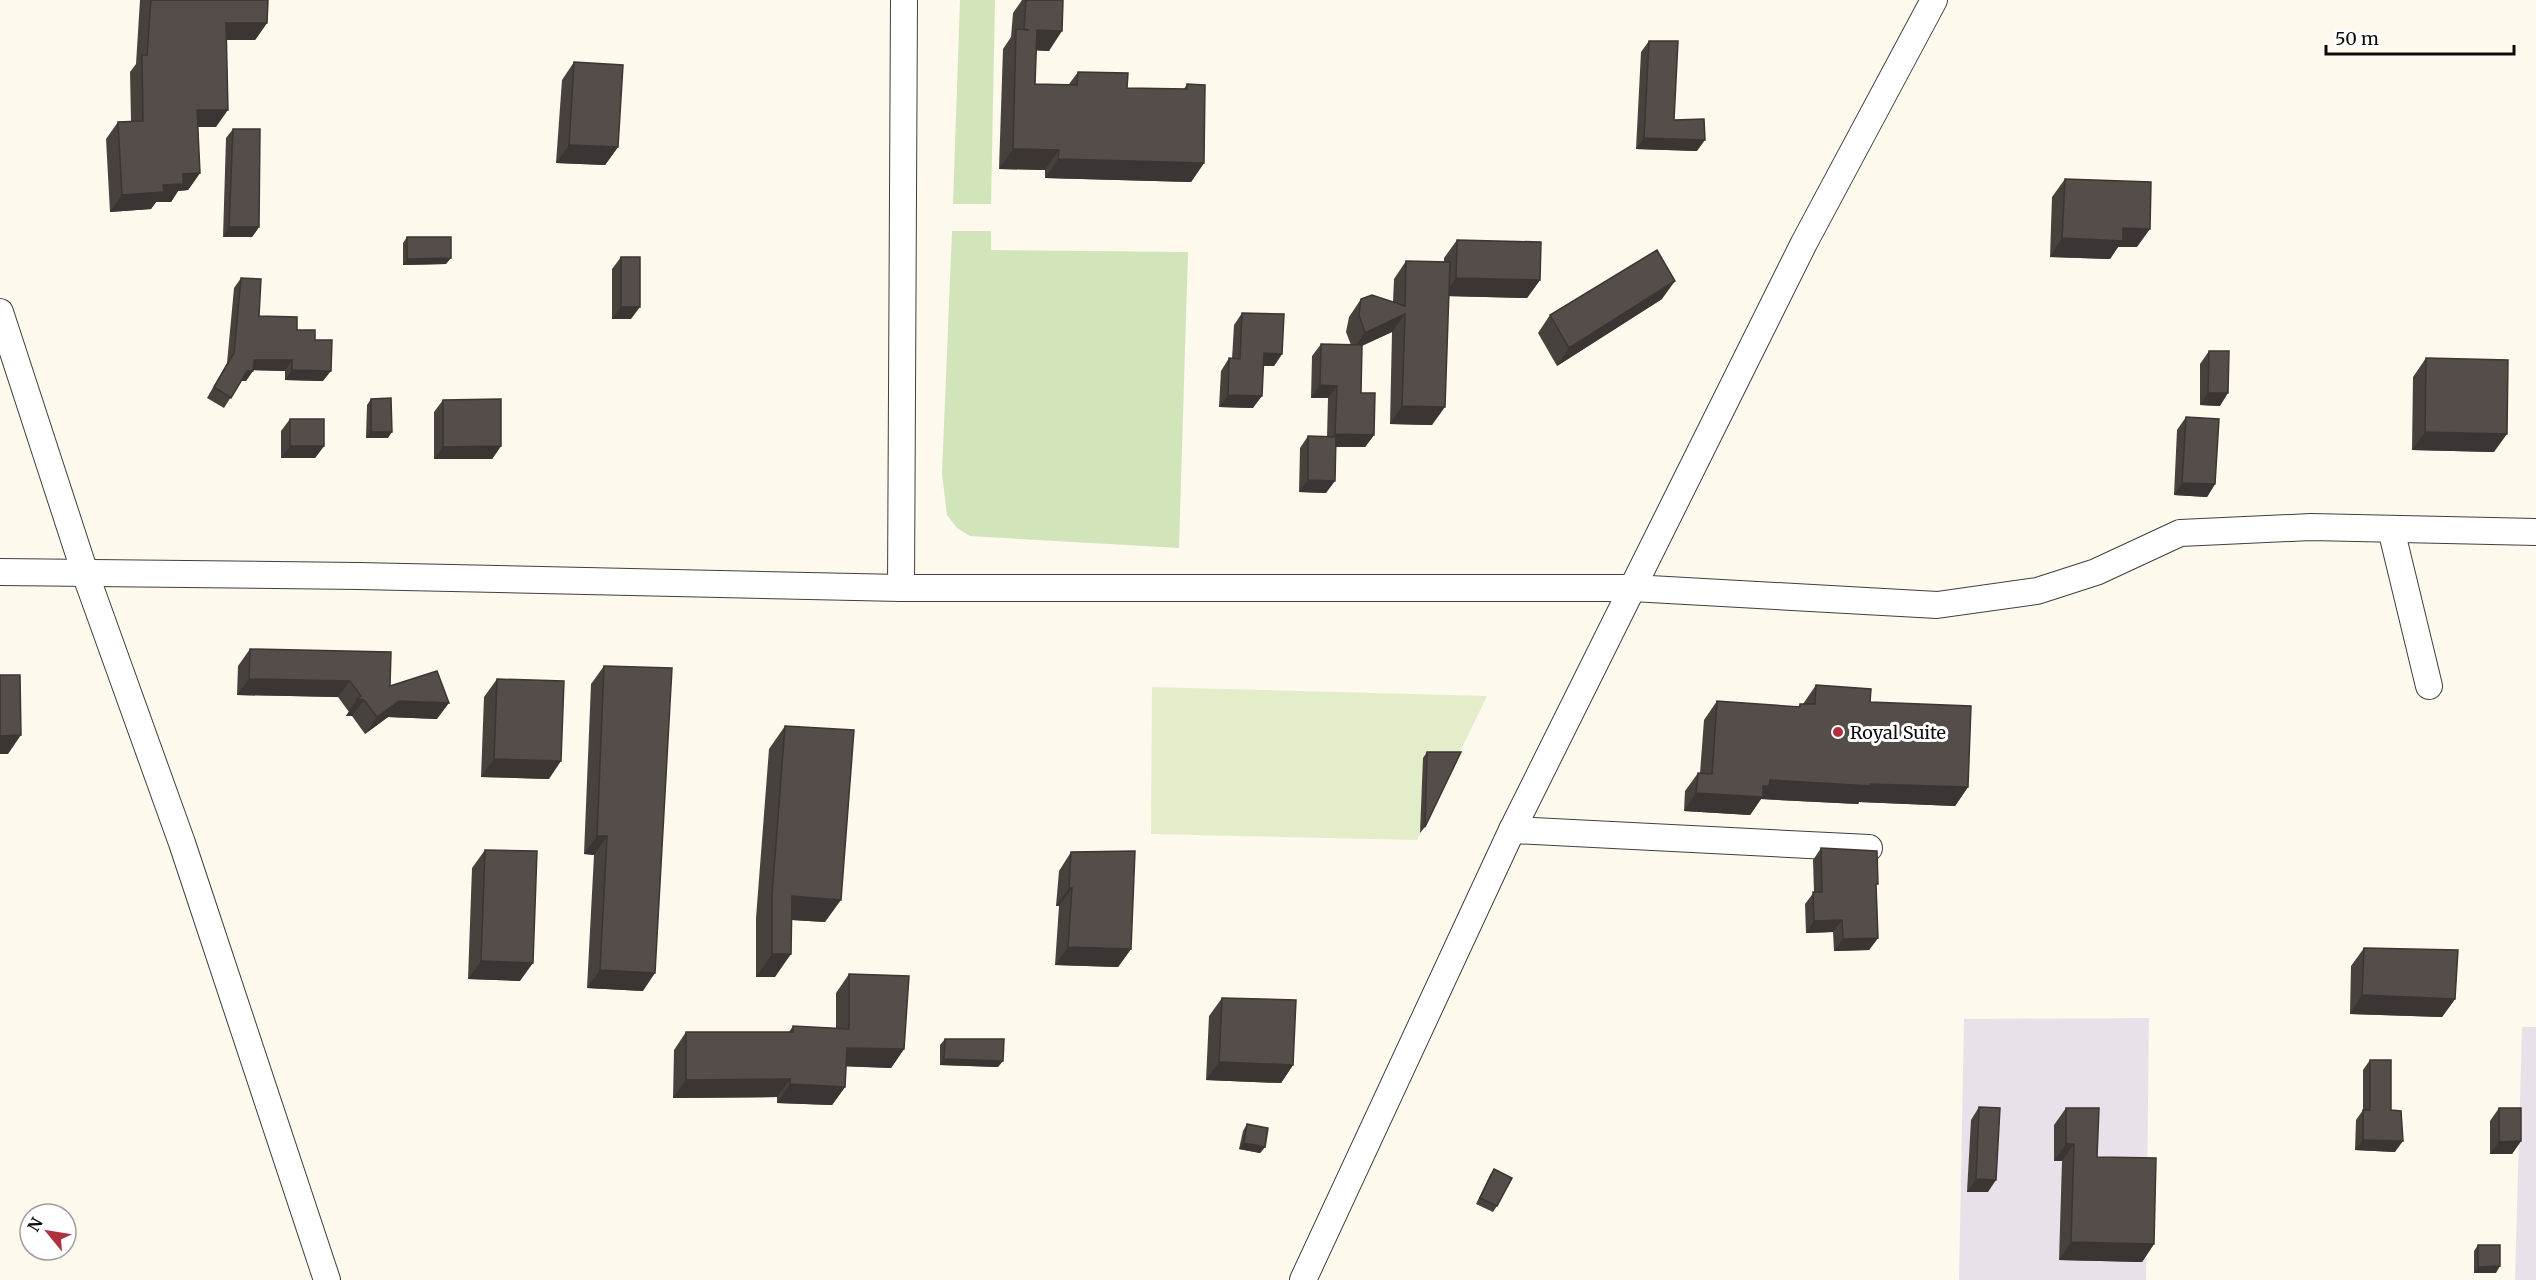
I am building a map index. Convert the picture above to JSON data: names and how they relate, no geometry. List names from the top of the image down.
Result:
{
  "places": ["Royal Suite"],
  "scale_bar": "50 m",
  "north": "top left"
}
